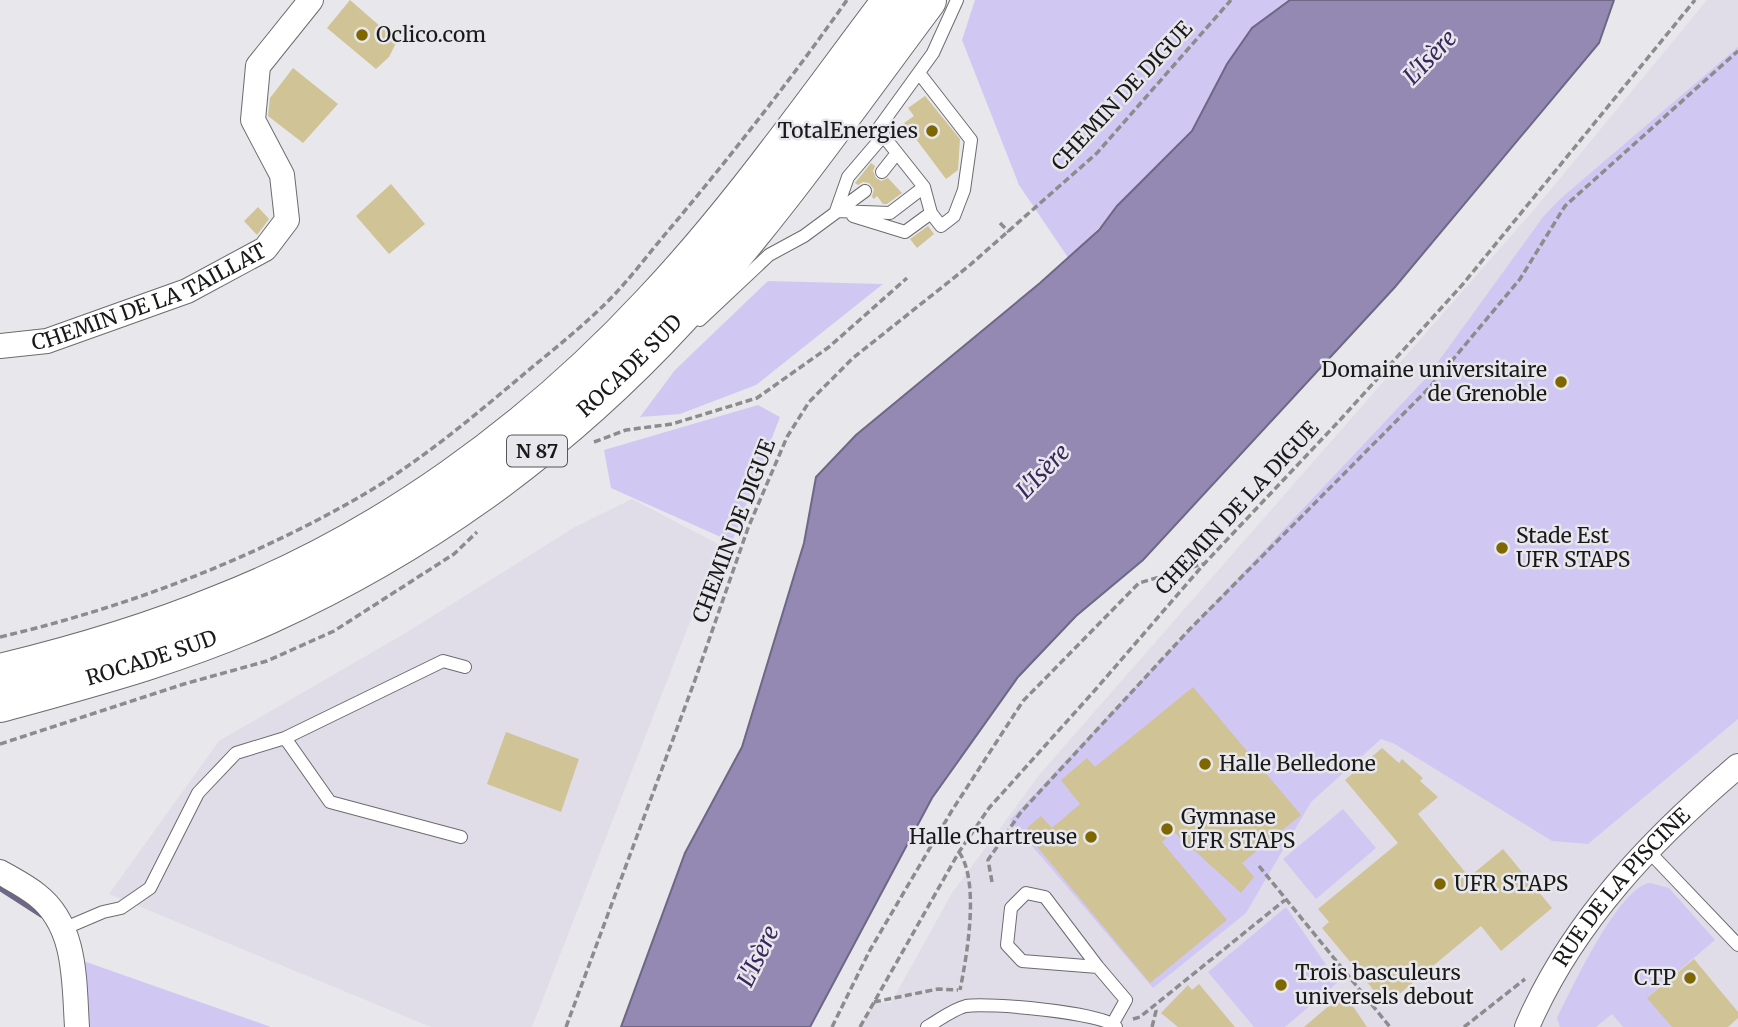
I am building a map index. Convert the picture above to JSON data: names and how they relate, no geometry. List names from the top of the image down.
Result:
{
  "streets": {
    "highway": ["ROCADE SUD", "N 87"],
    "street": ["CHEMIN DE LA TAILLAT", "RUE DE LA PISCINE"],
    "path": ["CHEMIN DE DIGUE", "CHEMIN DE LA DIGUE"]
  },
  "water": ["L'Isère"],
  "places": [
    "Oclico.com",
    "TotalEnergies",
    "Domaine universitaire de Grenoble",
    "Stade Est UFR STAPS",
    "Halle Belledone",
    "Gymnase UFR STAPS",
    "Halle Chartreuse",
    "UFR STAPS",
    "CTP",
    "Trois basculeurs universels debout"
  ]
}
